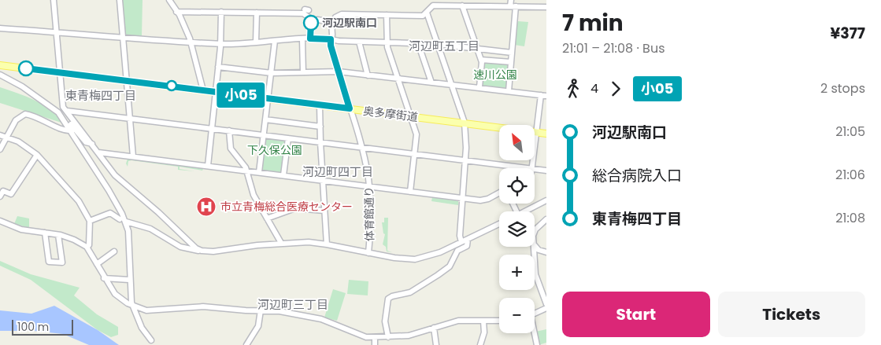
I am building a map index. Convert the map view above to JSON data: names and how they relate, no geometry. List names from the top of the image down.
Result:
{
  "streets": {
    "main road": ["奥多摩街道"],
    "street": ["体育館通り"]
  },
  "crossings": [
    ["奥多摩街道", "体育館通り"]
  ],
  "districts": [
    "河辺町五丁目",
    "東青梅四丁目",
    "河辺町四丁目",
    "河辺町三丁目"
  ],
  "parks": ["速川公園", "下久保公園"],
  "places": {
    "other": ["河辺駅南口"],
    "hospital": ["市立青梅総合医療センター"]
  },
  "lines": ["bus line 小05"],
  "scale_bar": "100 m",
  "north": "top left",
  "page": {
    "on_map": "小05",
    "heading": ["7 min", "21:01 – 21:08 · Bus", "¥377"],
    "legs": ["4", "小05", "2 stops"],
    "list": [
      {
        "name": "河辺駅南口",
        "value": "21:05"
      },
      {
        "name": "総合病院入口",
        "value": "21:06"
      },
      {
        "name": "東青梅四丁目",
        "value": "21:08"
      }
    ],
    "map_buttons": ["+", "−"],
    "buttons": ["Start", "Tickets"],
    "scale": "100 m"
  }
}
